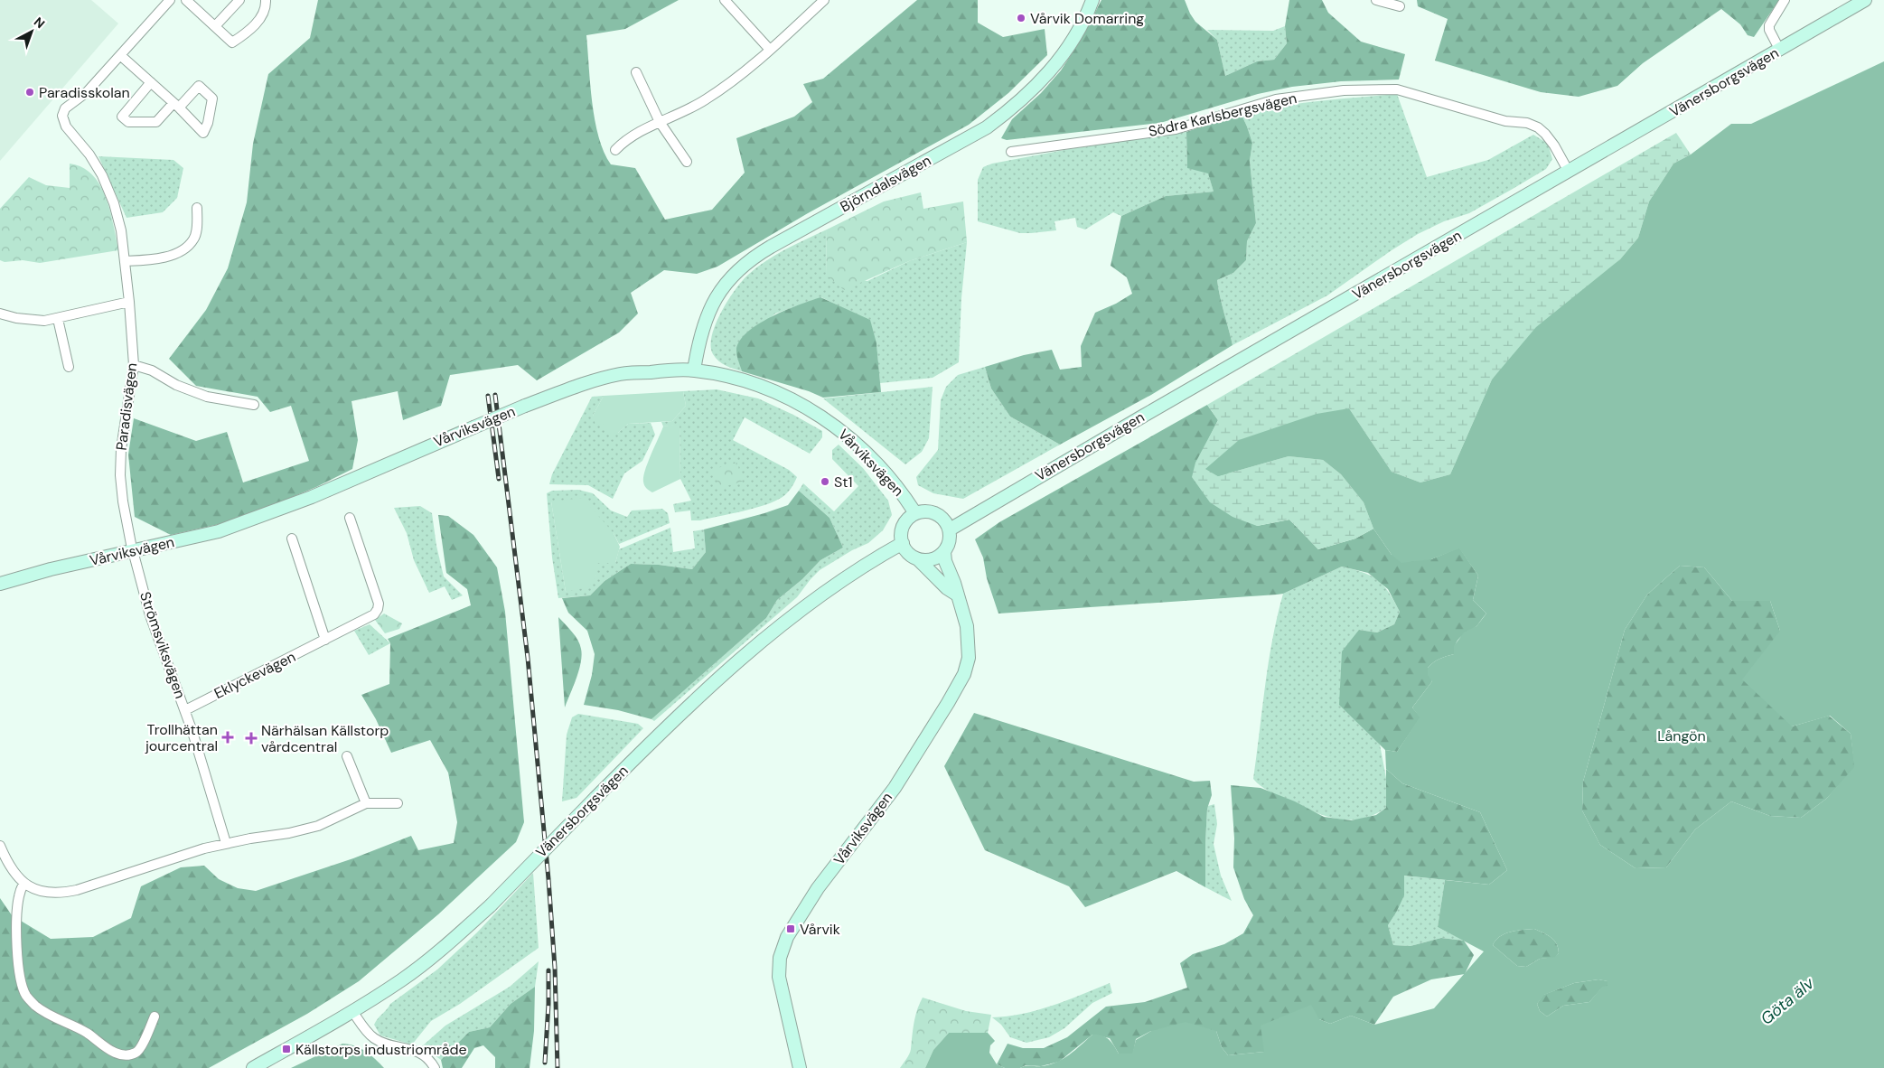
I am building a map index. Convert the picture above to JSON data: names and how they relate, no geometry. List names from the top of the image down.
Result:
{
  "streets": {
    "street": [
      "Vänersborgsvägen",
      "Södra Karlsbergsvägen",
      "Björndalsvägen",
      "Paradisvägen",
      "Vårviksvägen",
      "Strömsviksvägen",
      "Eklyckevägen"
    ]
  },
  "crossings": [
    ["Vänersborgsvägen", "Södra Karlsbergsvägen"],
    ["Vänersborgsvägen", "Vårviksvägen"],
    ["Björndalsvägen", "Vårviksvägen"],
    ["Paradisvägen", "Vårviksvägen"],
    ["Paradisvägen", "Strömsviksvägen"],
    ["Vårviksvägen", "Strömsviksvägen"],
    ["Strömsviksvägen", "Eklyckevägen"]
  ],
  "water": ["Göta älv"],
  "parks": ["Långön"],
  "places": {
    "other": ["Vårvik Domarring", "Paradisskolan", "St1"],
    "health": ["Trollhättan jourcentral", "Närhälsan Källstorp vårdcentral"],
    "transit": ["Vårvik", "Källstorps industriområde"]
  },
  "north": "top right"
}
